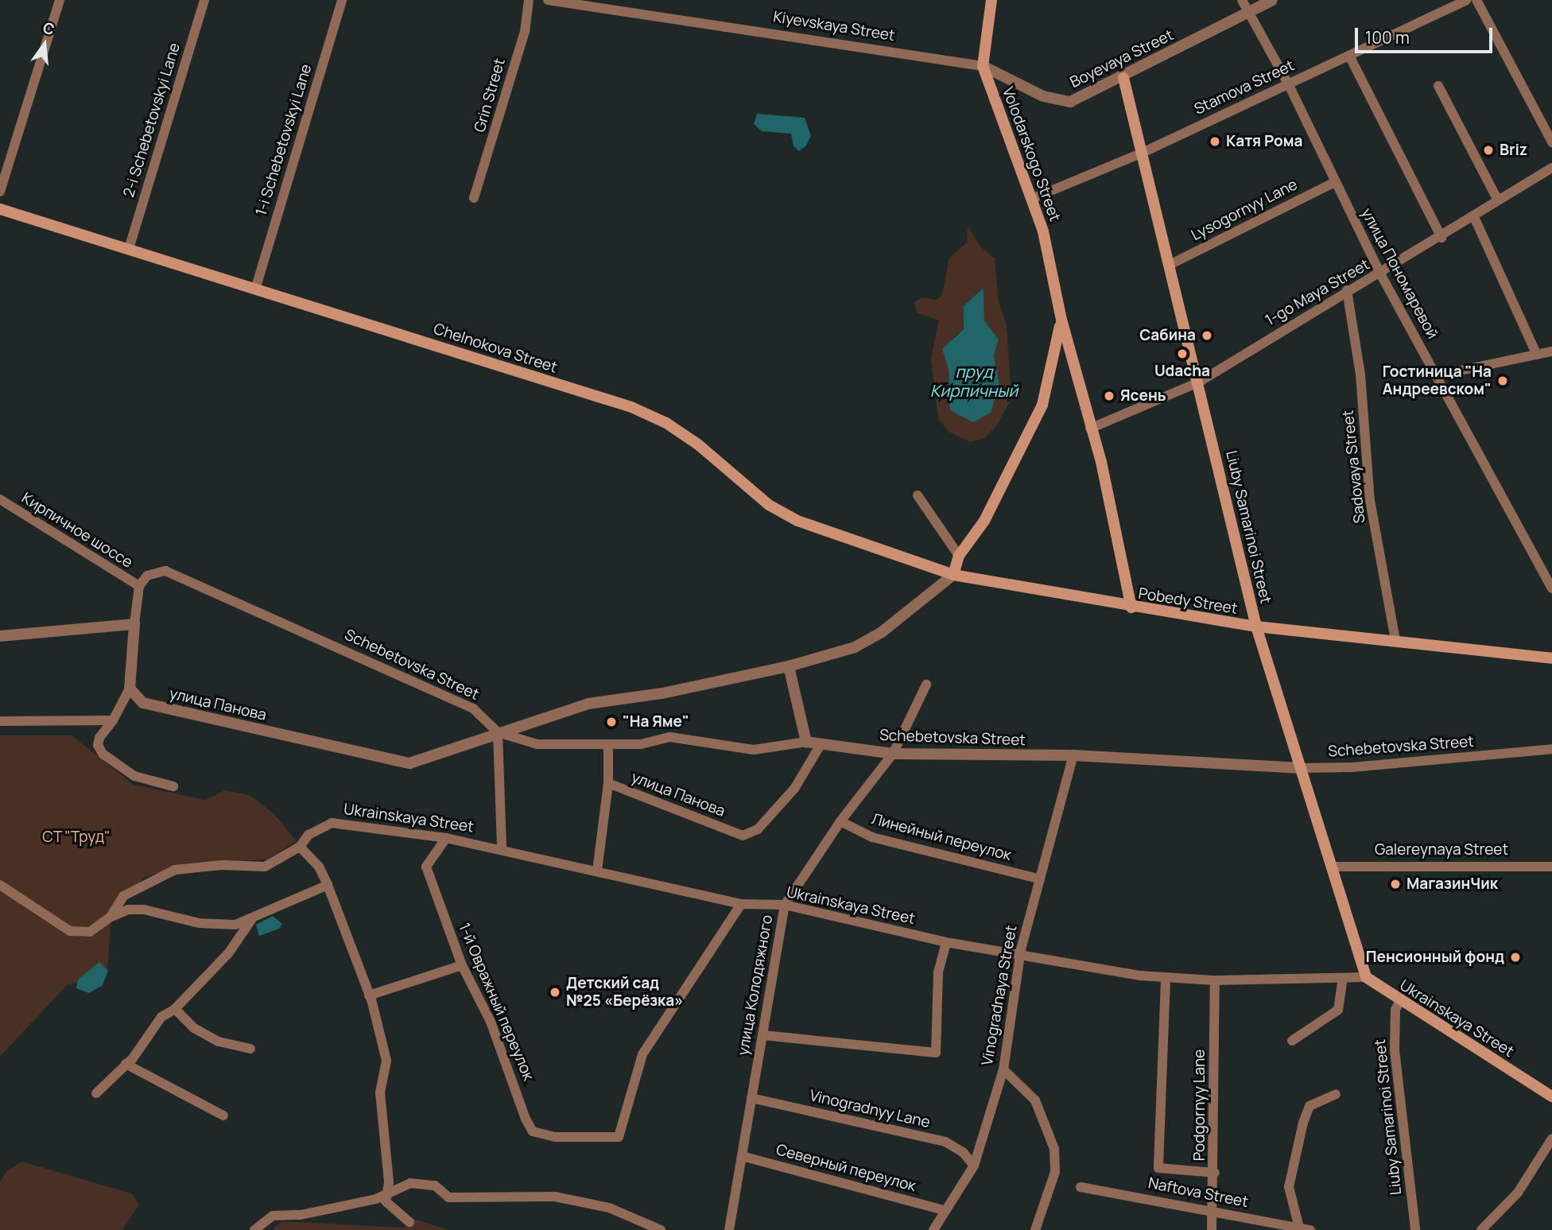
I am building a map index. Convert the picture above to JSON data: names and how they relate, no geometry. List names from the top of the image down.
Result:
{
  "streets": {
    "main road": [
      "Volodarskogo Street",
      "Chelnokova Street",
      "Liuby Samarinoi Street",
      "Pobedy Street",
      "Ukrainskaya Street"
    ],
    "street": [
      "Kiyevskaya Street",
      "Boyevaya Street",
      "Stamova Street",
      "Grin Street",
      "2-i Schebetovskyi Lane",
      "1-i Schebetovskyi Lane",
      "Lysogornyy Lane",
      "улица Пономаревой",
      "1-go Maya Street",
      "Sadovaya Street",
      "Кирпичное шоссе",
      "Schebetovska Street",
      "улица Панова",
      "Линейный переулок",
      "Galereynaya Street",
      "улица Колодяжного",
      "Vinogradnaya Street",
      "1-й Овражный переулок",
      "Podgornyy Lane",
      "Vinogradnyy Lane",
      "Северный переулок",
      "Naftova Street"
    ]
  },
  "crossings": [
    ["Kiyevskaya Street", "Boyevaya Street"],
    ["Kiyevskaya Street", "Volodarskogo Street"],
    ["Boyevaya Street", "Volodarskogo Street"],
    ["Boyevaya Street", "улица Пономаревой"],
    ["Boyevaya Street", "Liuby Samarinoi Street"],
    ["Stamova Street", "Volodarskogo Street"],
    ["Stamova Street", "улица Пономаревой"],
    ["Stamova Street", "Liuby Samarinoi Street"],
    ["2-i Schebetovskyi Lane", "Chelnokova Street"],
    ["1-i Schebetovskyi Lane", "Chelnokova Street"],
    ["Volodarskogo Street", "1-go Maya Street"],
    ["Volodarskogo Street", "Chelnokova Street"],
    ["Volodarskogo Street", "Pobedy Street"],
    ["Volodarskogo Street", "улица Панова"],
    ["Lysogornyy Lane", "улица Пономаревой"],
    ["Lysogornyy Lane", "Liuby Samarinoi Street"],
    ["улица Пономаревой", "1-go Maya Street"],
    ["1-go Maya Street", "Sadovaya Street"],
    ["1-go Maya Street", "Liuby Samarinoi Street"],
    ["Chelnokova Street", "Pobedy Street"],
    ["Chelnokova Street", "улица Панова"],
    ["Sadovaya Street", "Pobedy Street"],
    ["Liuby Samarinoi Street", "Pobedy Street"],
    ["Liuby Samarinoi Street", "Schebetovska Street"],
    ["Liuby Samarinoi Street", "Ukrainskaya Street"],
    ["Liuby Samarinoi Street", "Galereynaya Street"],
    ["Кирпичное шоссе", "Schebetovska Street"],
    ["Pobedy Street", "улица Панова"],
    ["Schebetovska Street", "улица Панова"],
    ["Schebetovska Street", "улица Колодяжного"],
    ["Schebetovska Street", "Vinogradnaya Street"],
    ["Ukrainskaya Street", "улица Колодяжного"],
    ["Ukrainskaya Street", "Vinogradnaya Street"],
    ["Ukrainskaya Street", "1-й Овражный переулок"],
    ["Ukrainskaya Street", "Podgornyy Lane"],
    ["Линейный переулок", "улица Колодяжного"],
    ["Линейный переулок", "Vinogradnaya Street"],
    ["улица Колодяжного", "Vinogradnyy Lane"],
    ["улица Колодяжного", "Северный переулок"],
    ["Vinogradnaya Street", "Vinogradnyy Lane"],
    ["Vinogradnaya Street", "Северный переулок"],
    ["Podgornyy Lane", "Naftova Street"]
  ],
  "water": ["пруд Кирпичный"],
  "parks": ["СТ \"Труд\""],
  "places": [
    "Катя Рома",
    "Briz",
    "Сабина",
    "Udacha",
    "Гостиница \"На Андреевском\"",
    "Ясень",
    "\"На Яме\"",
    "МагазинЧик",
    "Пенсионный фонд",
    "Детский сад №25 «Берёзка»"
  ],
  "scale_bar": "100 m",
  "north": "top"
}
